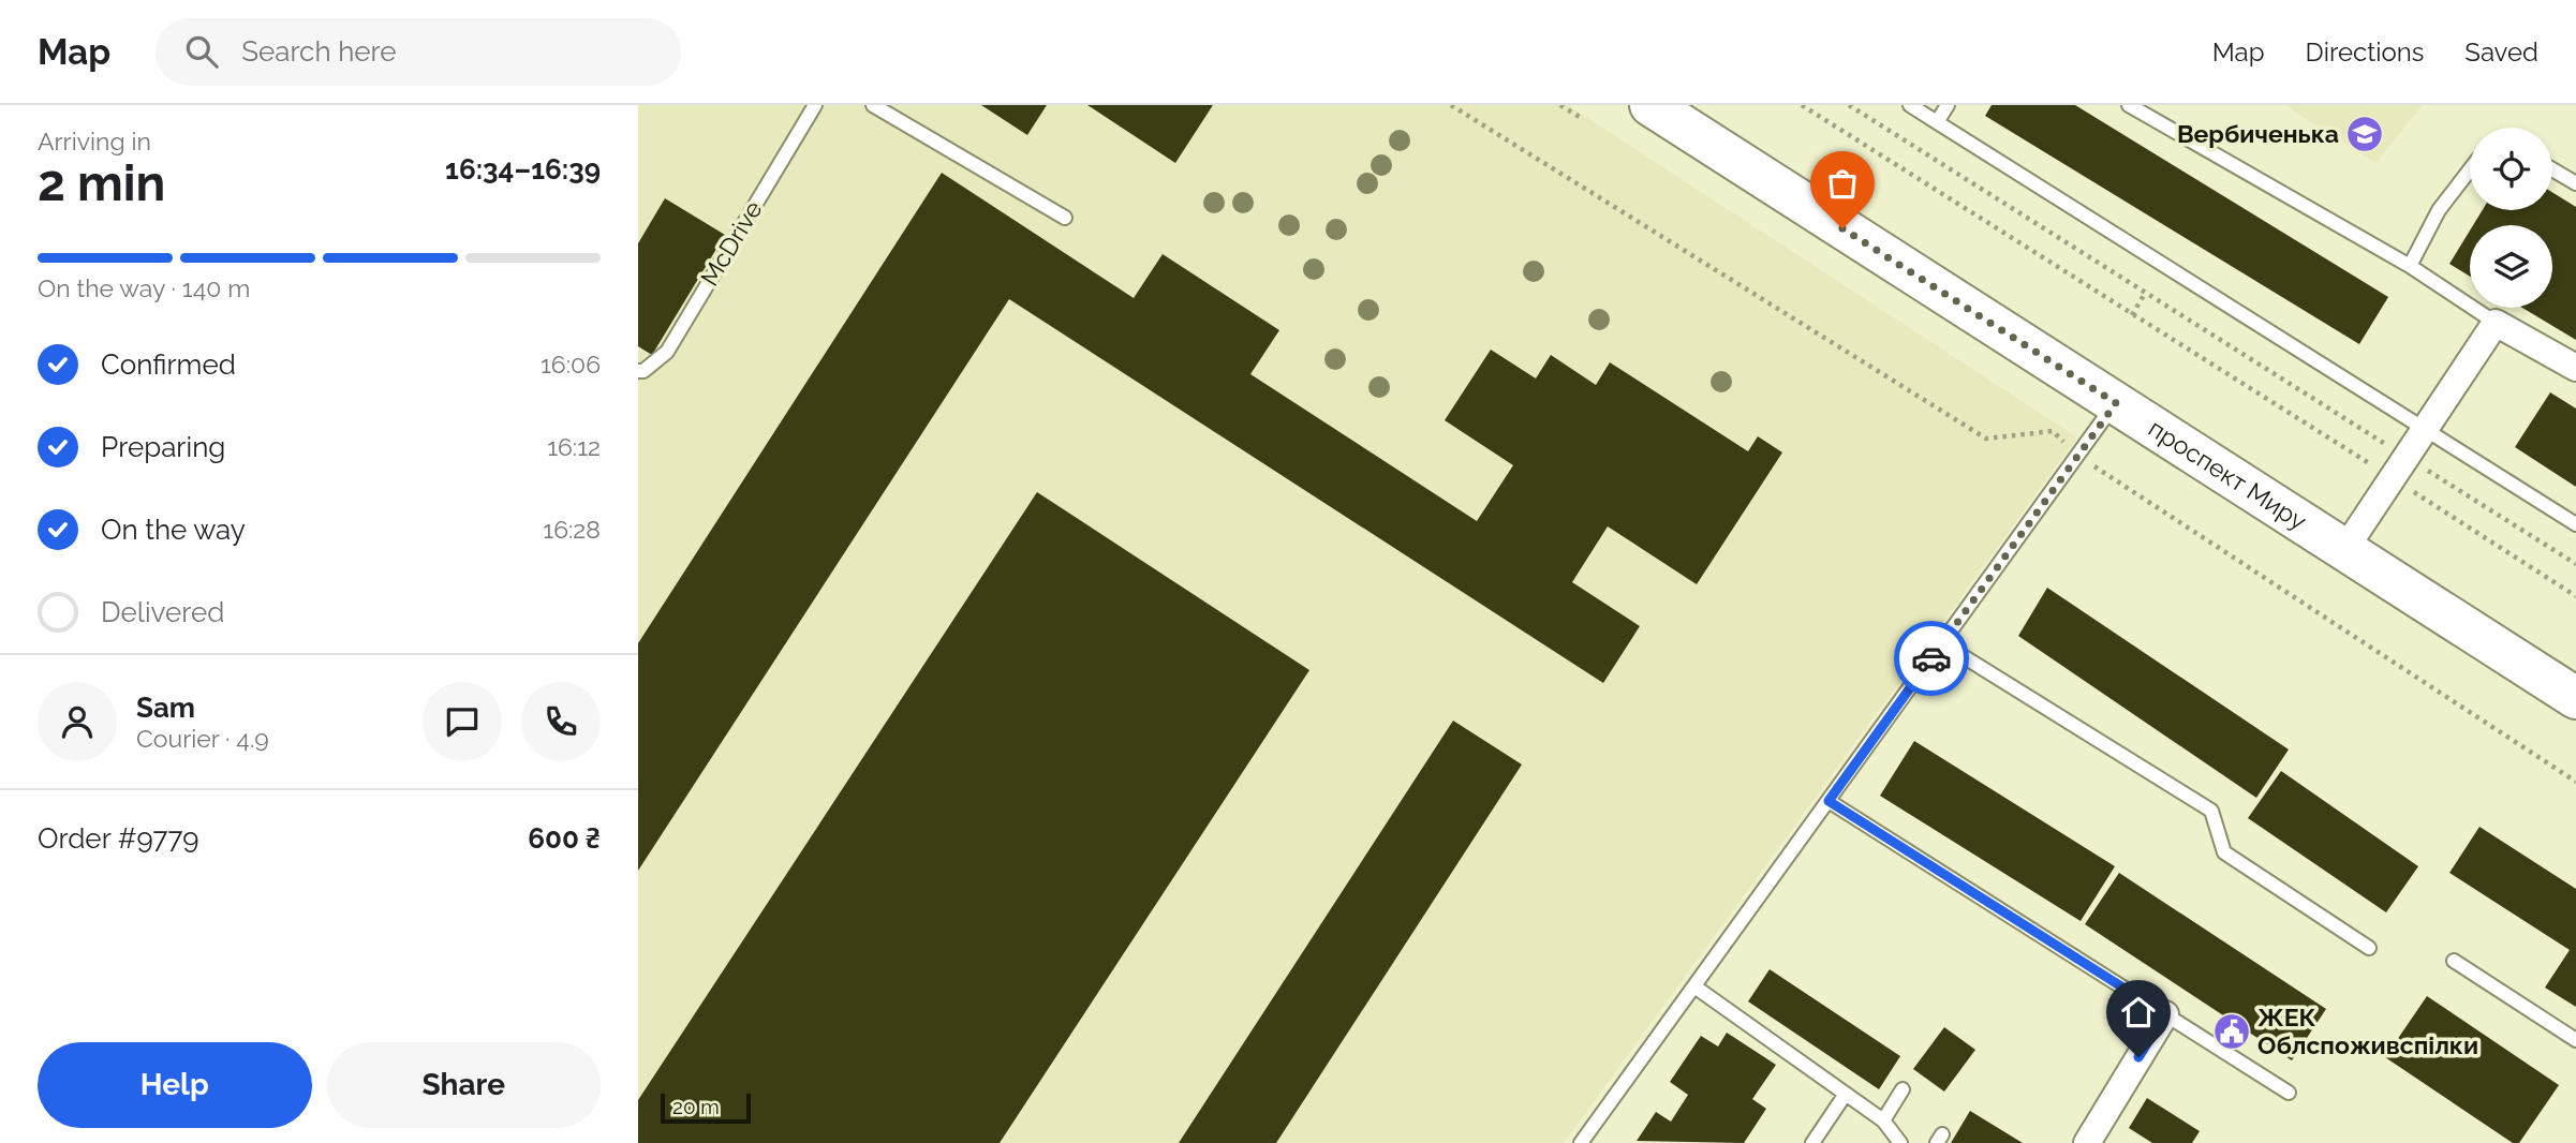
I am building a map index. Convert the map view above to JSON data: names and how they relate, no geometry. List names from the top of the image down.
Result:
{
  "streets": {
    "main road": ["проспект Миру"],
    "lane": ["McDrive"]
  },
  "places": {
    "school or university": ["Вербиченька"],
    "public building": ["ЖЕК Облспоживспілки"]
  },
  "scale_bar": "20 m",
  "page": {
    "header": "Map",
    "search": "Search here",
    "nav": ["Map", "Directions", "Saved"],
    "heading": ["2 min", "Arriving in", "16:34–16:39"],
    "panel": [
      "Sam",
      "Courier · 4.9",
      "Order #9779",
      "600 ₴"
    ],
    "bar": "On the way · 140 m",
    "list": [
      ["Confirmed", "16:06"],
      ["Preparing", "16:12"],
      ["On the way", "16:28"],
      "Delivered"
    ],
    "buttons": ["Help", "Share"],
    "scale": "20 m"
  }
}
